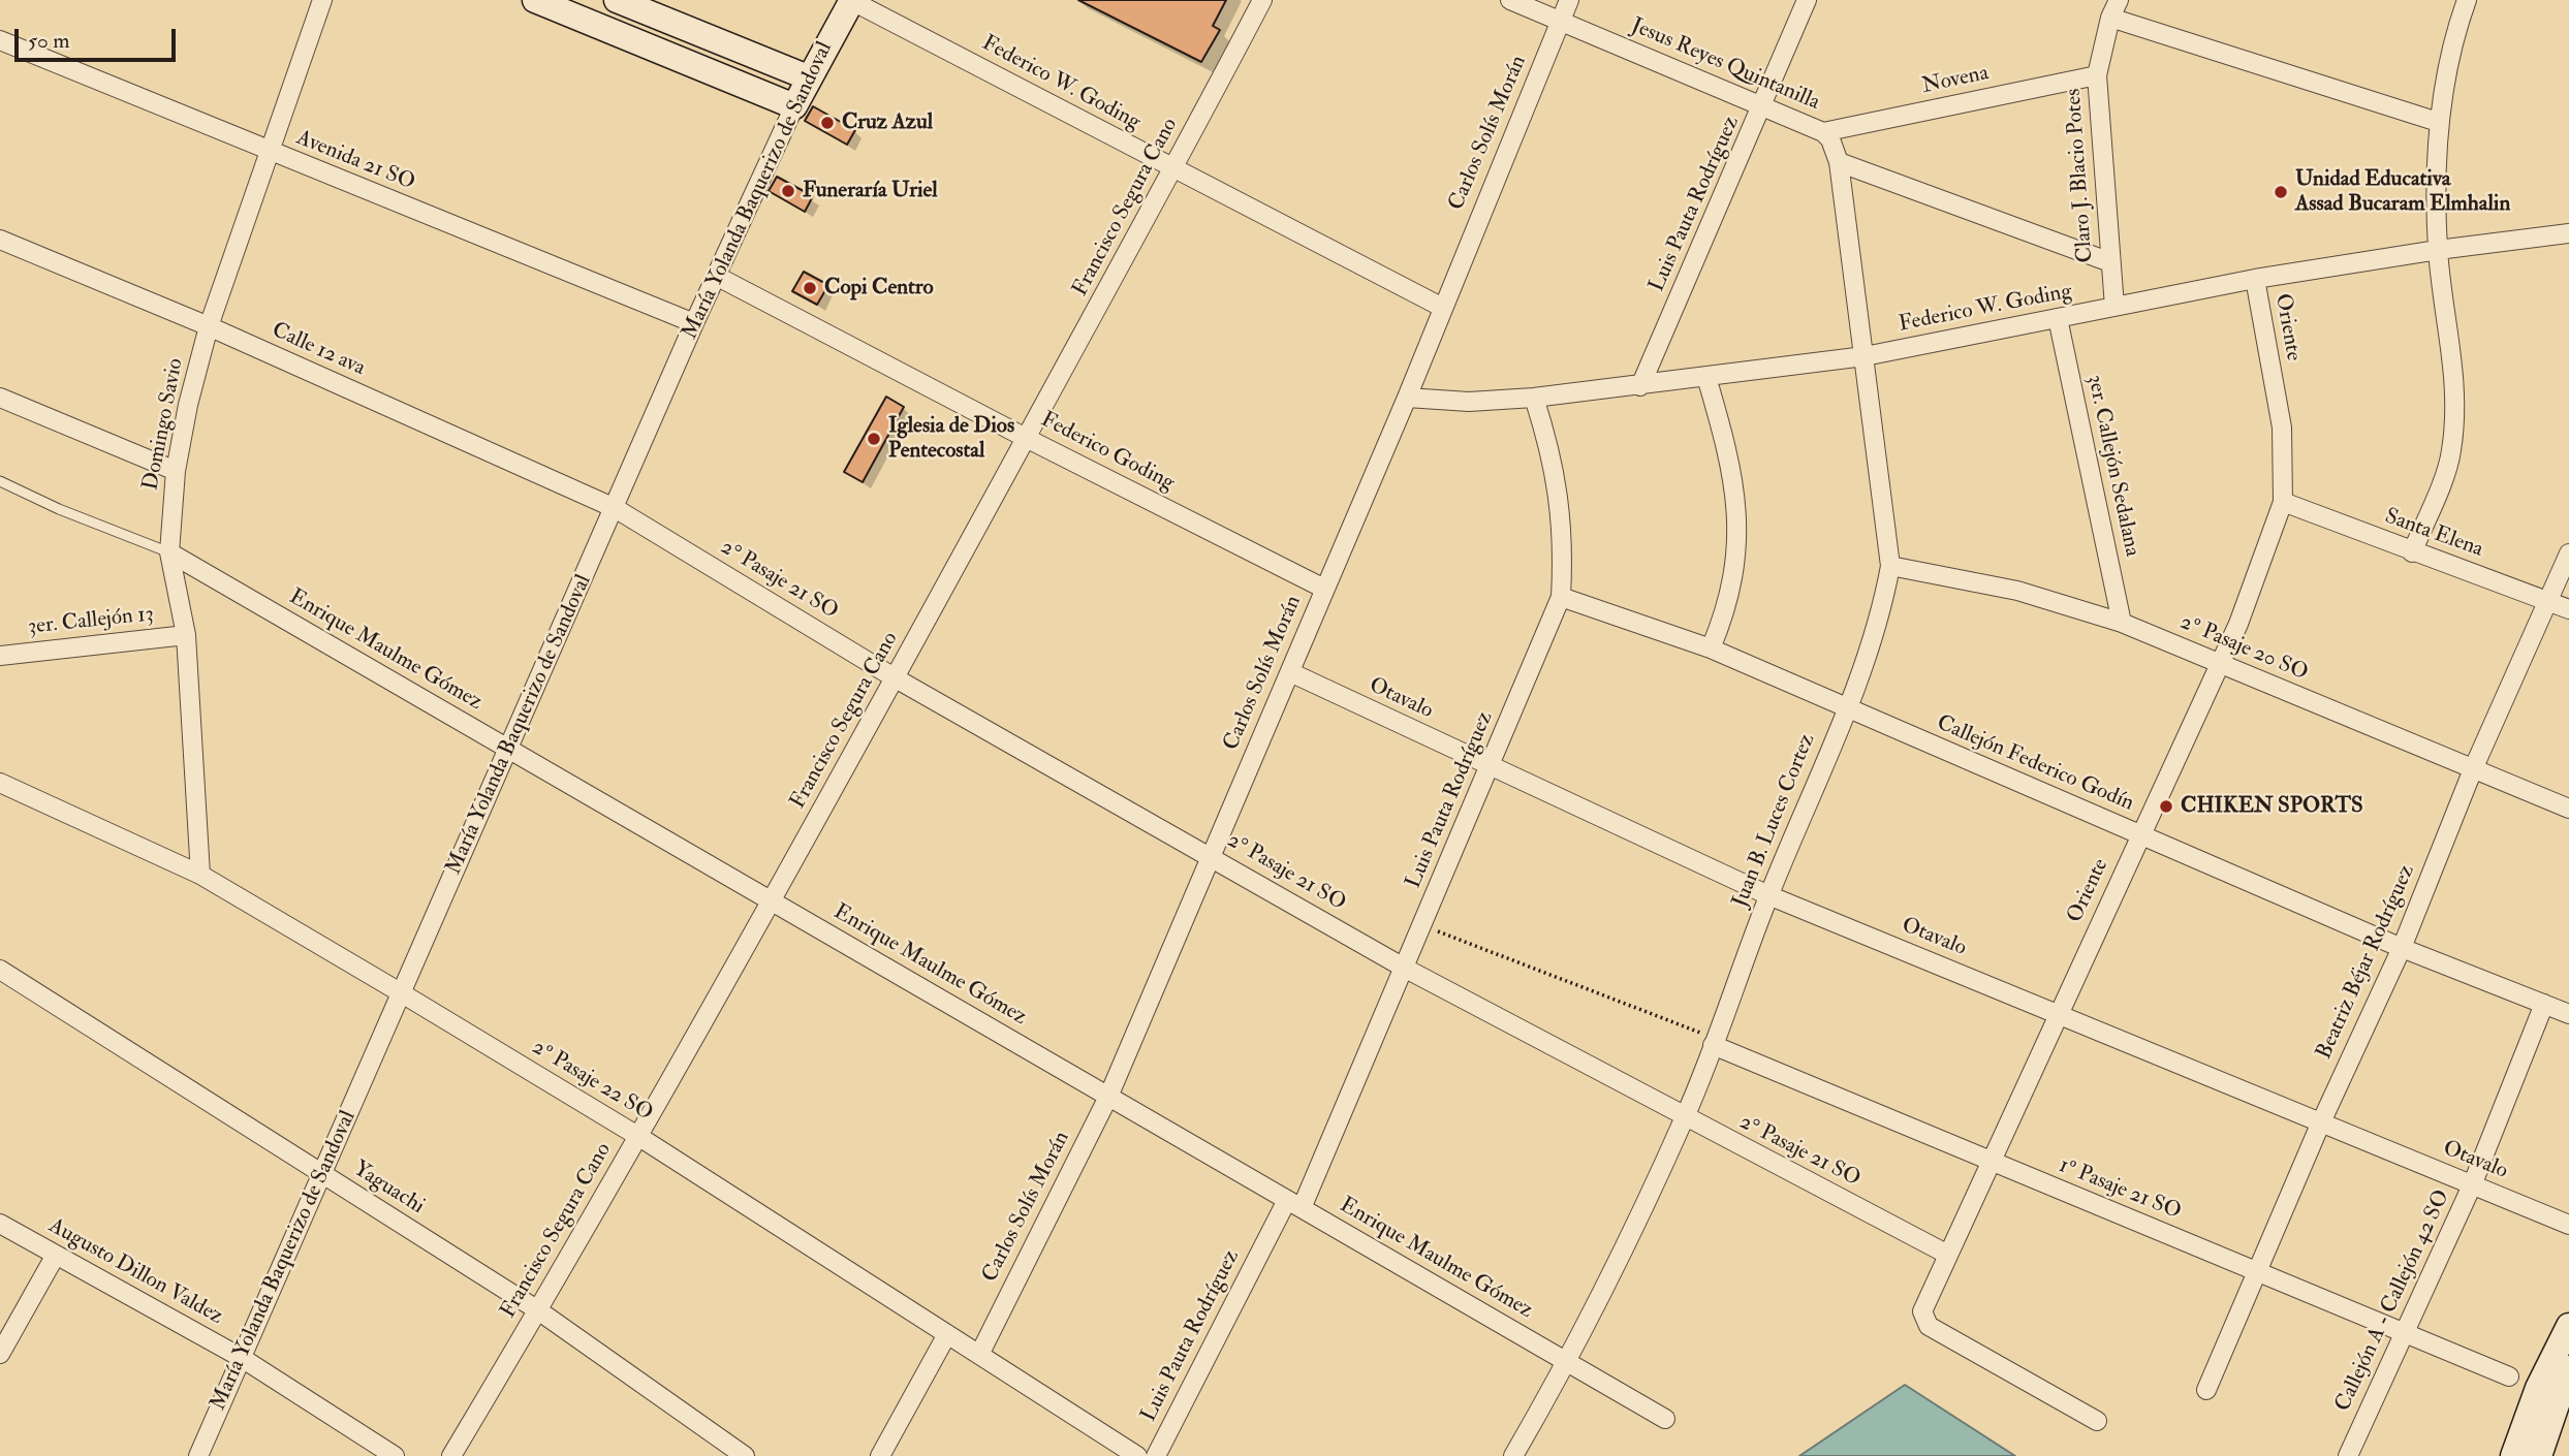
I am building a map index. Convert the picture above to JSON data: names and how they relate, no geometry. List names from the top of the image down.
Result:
{
  "streets": {
    "street": [
      "Jesus Reyes Quintanilla",
      "Novena",
      "Federico W. Goding",
      "Carlos Solís Morán",
      "Avenida 21 SO",
      "Claro J. Blacio Potes",
      "María Yolanda Baquerizo de Sandoval",
      "Luis Pauta Rodríguez",
      "Francisco Segura Cano",
      "Oriente",
      "Calle 12 ava",
      "Domingo Savio",
      "Federico Goding",
      "3er. Callejón Sedalana",
      "Santa Elena",
      "2° Pasaje 21 SO",
      "3er. Callejón 13",
      "2º Pasaje 20 SO",
      "Enrique Maulme Gómez",
      "Otavalo",
      "Callejón Federico Godín",
      "Juan B. Luces Cortez",
      "Beatriz Béjar Rodríguez",
      "2º Pasaje 22 SO",
      "Yaguachi",
      "1º Pasaje 21 SO",
      "Augusto Dillon Valdez",
      "Callejón A - Callejón 42 SO"
    ]
  },
  "crossings": [
    ["Jesus Reyes Quintanilla", "Novena"],
    ["Jesus Reyes Quintanilla", "Carlos Solís Morán"],
    ["Jesus Reyes Quintanilla", "Luis Pauta Rodríguez"],
    ["Jesus Reyes Quintanilla", "Juan B. Luces Cortez"],
    ["Novena", "Claro J. Blacio Potes"],
    ["Federico W. Goding", "Carlos Solís Morán"],
    ["Federico W. Goding", "Claro J. Blacio Potes"],
    ["Federico W. Goding", "María Yolanda Baquerizo de Sandoval"],
    ["Federico W. Goding", "Luis Pauta Rodríguez"],
    ["Federico W. Goding", "Francisco Segura Cano"],
    ["Federico W. Goding", "Oriente"],
    ["Federico W. Goding", "3er. Callejón Sedalana"],
    ["Federico W. Goding", "Juan B. Luces Cortez"],
    ["Carlos Solís Morán", "Federico Goding"],
    ["Carlos Solís Morán", "2° Pasaje 21 SO"],
    ["Carlos Solís Morán", "Enrique Maulme Gómez"],
    ["Carlos Solís Morán", "Otavalo"],
    ["Carlos Solís Morán", "2º Pasaje 22 SO"],
    ["Avenida 21 SO", "María Yolanda Baquerizo de Sandoval"],
    ["Avenida 21 SO", "Domingo Savio"],
    ["María Yolanda Baquerizo de Sandoval", "Calle 12 ava"],
    ["María Yolanda Baquerizo de Sandoval", "Federico Goding"],
    ["María Yolanda Baquerizo de Sandoval", "2° Pasaje 21 SO"],
    ["María Yolanda Baquerizo de Sandoval", "Enrique Maulme Gómez"],
    ["María Yolanda Baquerizo de Sandoval", "2º Pasaje 22 SO"],
    ["María Yolanda Baquerizo de Sandoval", "Yaguachi"],
    ["María Yolanda Baquerizo de Sandoval", "Augusto Dillon Valdez"],
    ["Luis Pauta Rodríguez", "2° Pasaje 21 SO"],
    ["Luis Pauta Rodríguez", "Enrique Maulme Gómez"],
    ["Luis Pauta Rodríguez", "Otavalo"],
    ["Luis Pauta Rodríguez", "Callejón Federico Godín"],
    ["Francisco Segura Cano", "Federico Goding"],
    ["Francisco Segura Cano", "2° Pasaje 21 SO"],
    ["Francisco Segura Cano", "Enrique Maulme Gómez"],
    ["Francisco Segura Cano", "2º Pasaje 22 SO"],
    ["Francisco Segura Cano", "Yaguachi"],
    ["Oriente", "Santa Elena"],
    ["Oriente", "2° Pasaje 21 SO"],
    ["Oriente", "2º Pasaje 20 SO"],
    ["Oriente", "Otavalo"],
    ["Oriente", "Callejón Federico Godín"],
    ["Oriente", "1º Pasaje 21 SO"],
    ["Calle 12 ava", "Domingo Savio"],
    ["Calle 12 ava", "2° Pasaje 21 SO"],
    ["Domingo Savio", "3er. Callejón 13"],
    ["Domingo Savio", "Enrique Maulme Gómez"],
    ["Domingo Savio", "2º Pasaje 22 SO"],
    ["3er. Callejón Sedalana", "2º Pasaje 20 SO"],
    ["Santa Elena", "Beatriz Béjar Rodríguez"],
    ["2° Pasaje 21 SO", "Juan B. Luces Cortez"],
    ["2º Pasaje 20 SO", "Juan B. Luces Cortez"],
    ["2º Pasaje 20 SO", "Beatriz Béjar Rodríguez"],
    ["Enrique Maulme Gómez", "Juan B. Luces Cortez"],
    ["Otavalo", "Juan B. Luces Cortez"],
    ["Otavalo", "Beatriz Béjar Rodríguez"],
    ["Otavalo", "Callejón A - Callejón 42 SO"],
    ["Callejón Federico Godín", "Juan B. Luces Cortez"],
    ["Callejón Federico Godín", "Beatriz Béjar Rodríguez"],
    ["Callejón Federico Godín", "Callejón A - Callejón 42 SO"],
    ["Juan B. Luces Cortez", "1º Pasaje 21 SO"],
    ["Beatriz Béjar Rodríguez", "1º Pasaje 21 SO"],
    ["1º Pasaje 21 SO", "Callejón A - Callejón 42 SO"]
  ],
  "places": [
    "Cruz Azul",
    "Funeraría Uriel",
    "Unidad Educativa Assad Bucaram Elmhalin",
    "Copi Centro",
    "Iglesia de Dios Pentecostal",
    "CHIKEN SPORTS"
  ],
  "scale_bar": "50 m"
}
